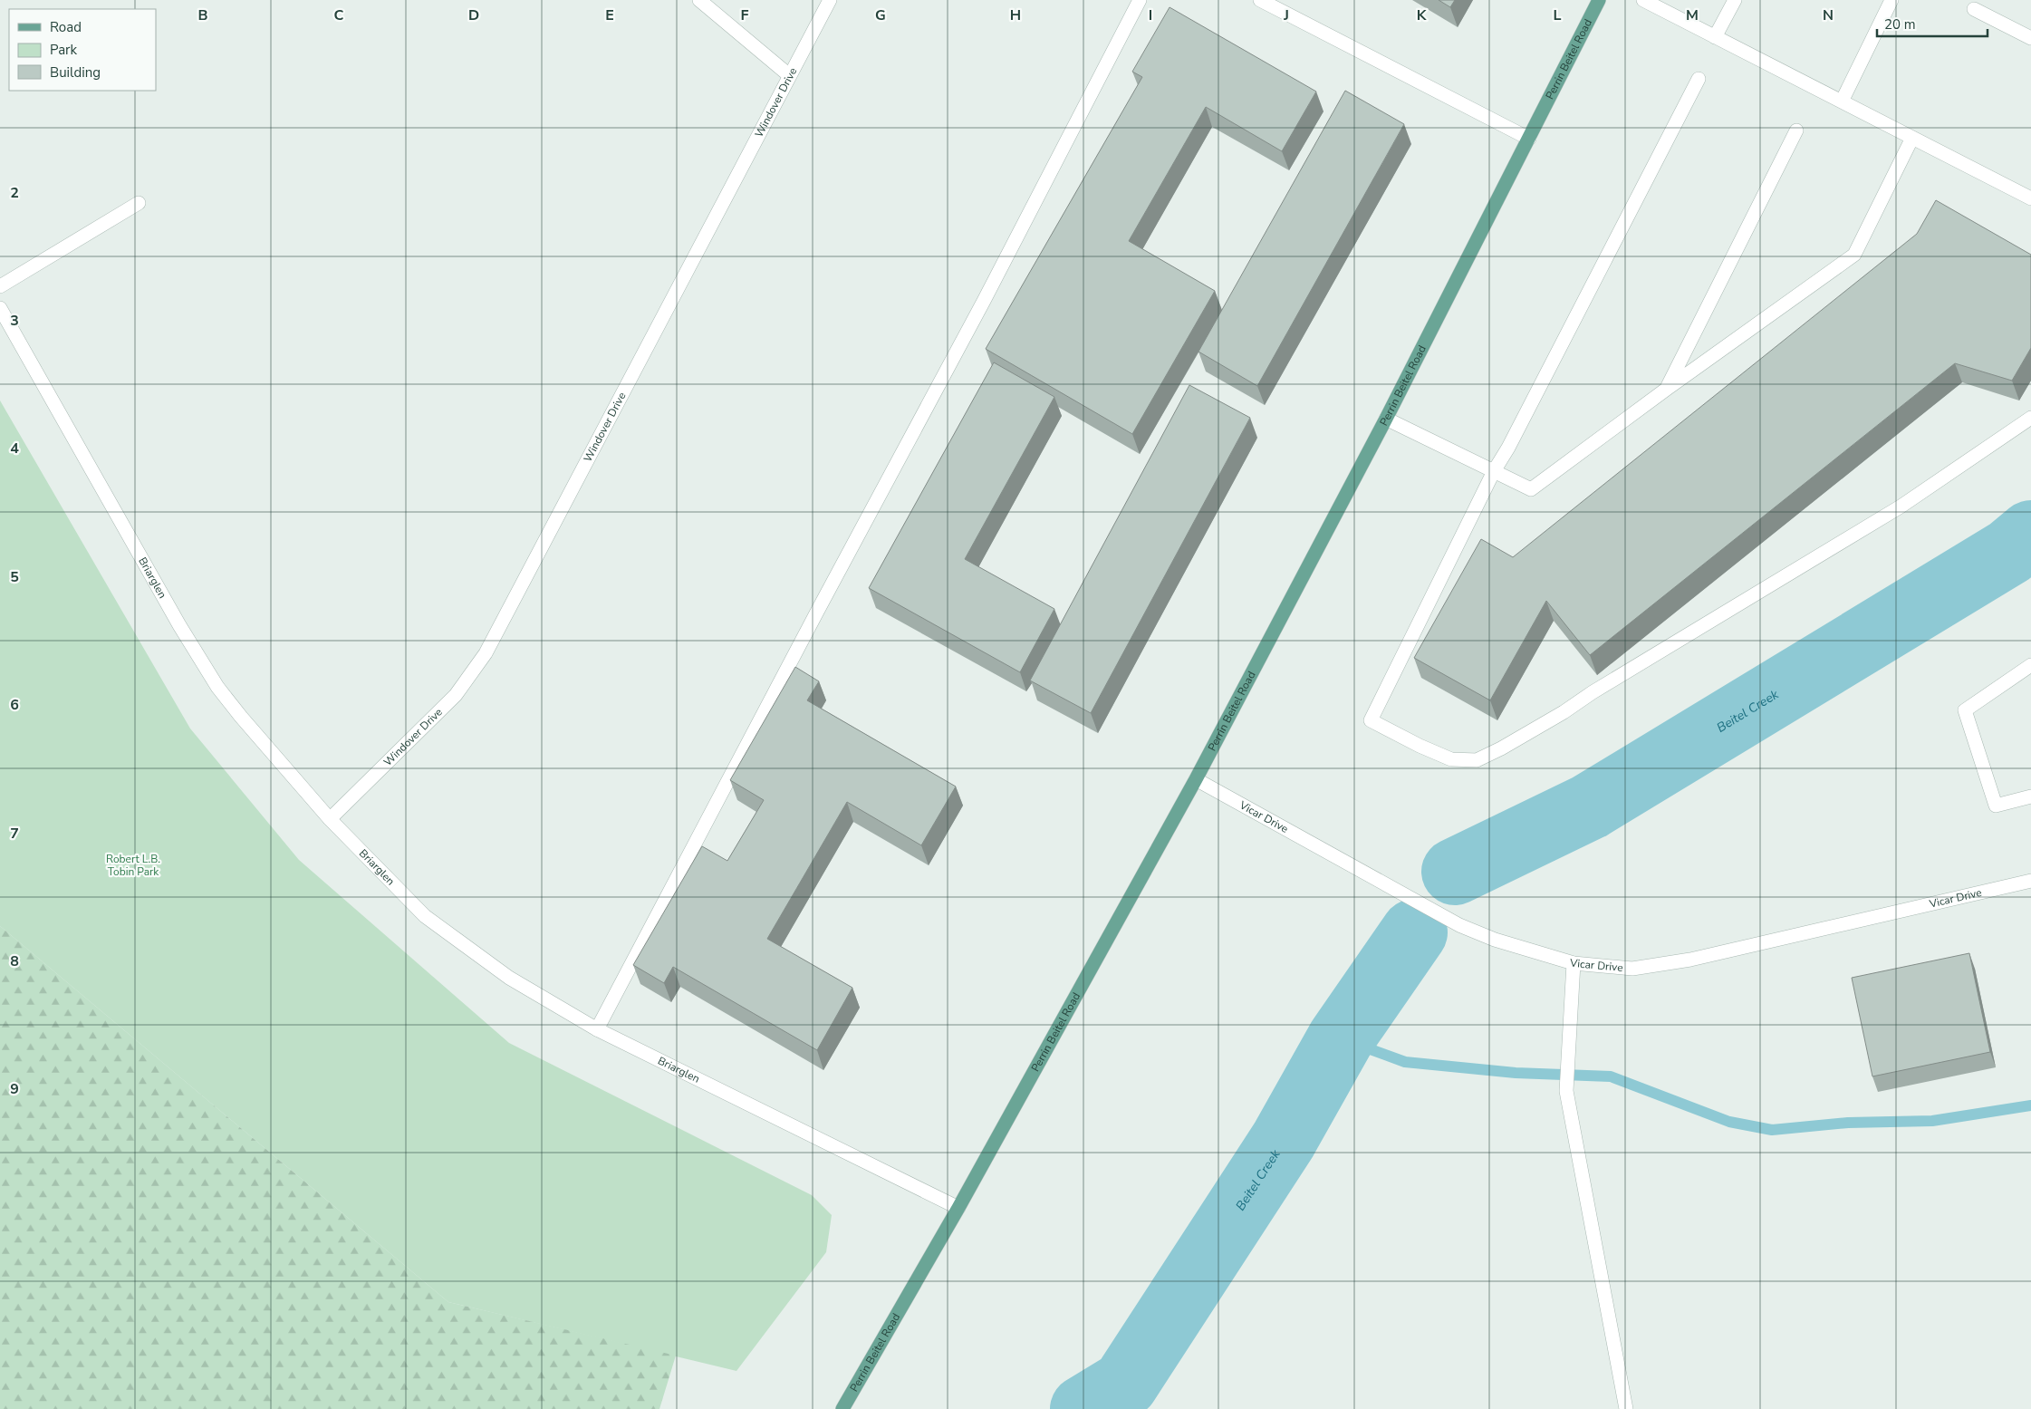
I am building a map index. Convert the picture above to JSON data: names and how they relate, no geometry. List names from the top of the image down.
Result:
{
  "streets": {
    "main road": ["Perrin Beitel Road"],
    "street": ["Windover Drive", "Briarglen", "Vicar Drive"]
  },
  "crossings": [
    ["Perrin Beitel Road", "Briarglen"],
    ["Perrin Beitel Road", "Vicar Drive"],
    ["Windover Drive", "Briarglen"]
  ],
  "water": ["Beitel Creek"],
  "parks": ["Robert L.B. Tobin Park"],
  "legend": ["Road", "Park", "Building"],
  "scale_bar": "20 m",
  "grid": {
    "columns": [
      "B",
      "C",
      "D",
      "E",
      "F",
      "G",
      "H",
      "I",
      "J",
      "K",
      "L",
      "M",
      "N"
    ],
    "rows": [
      "2",
      "3",
      "4",
      "5",
      "6",
      "7",
      "8",
      "9"
    ]
  }
}
